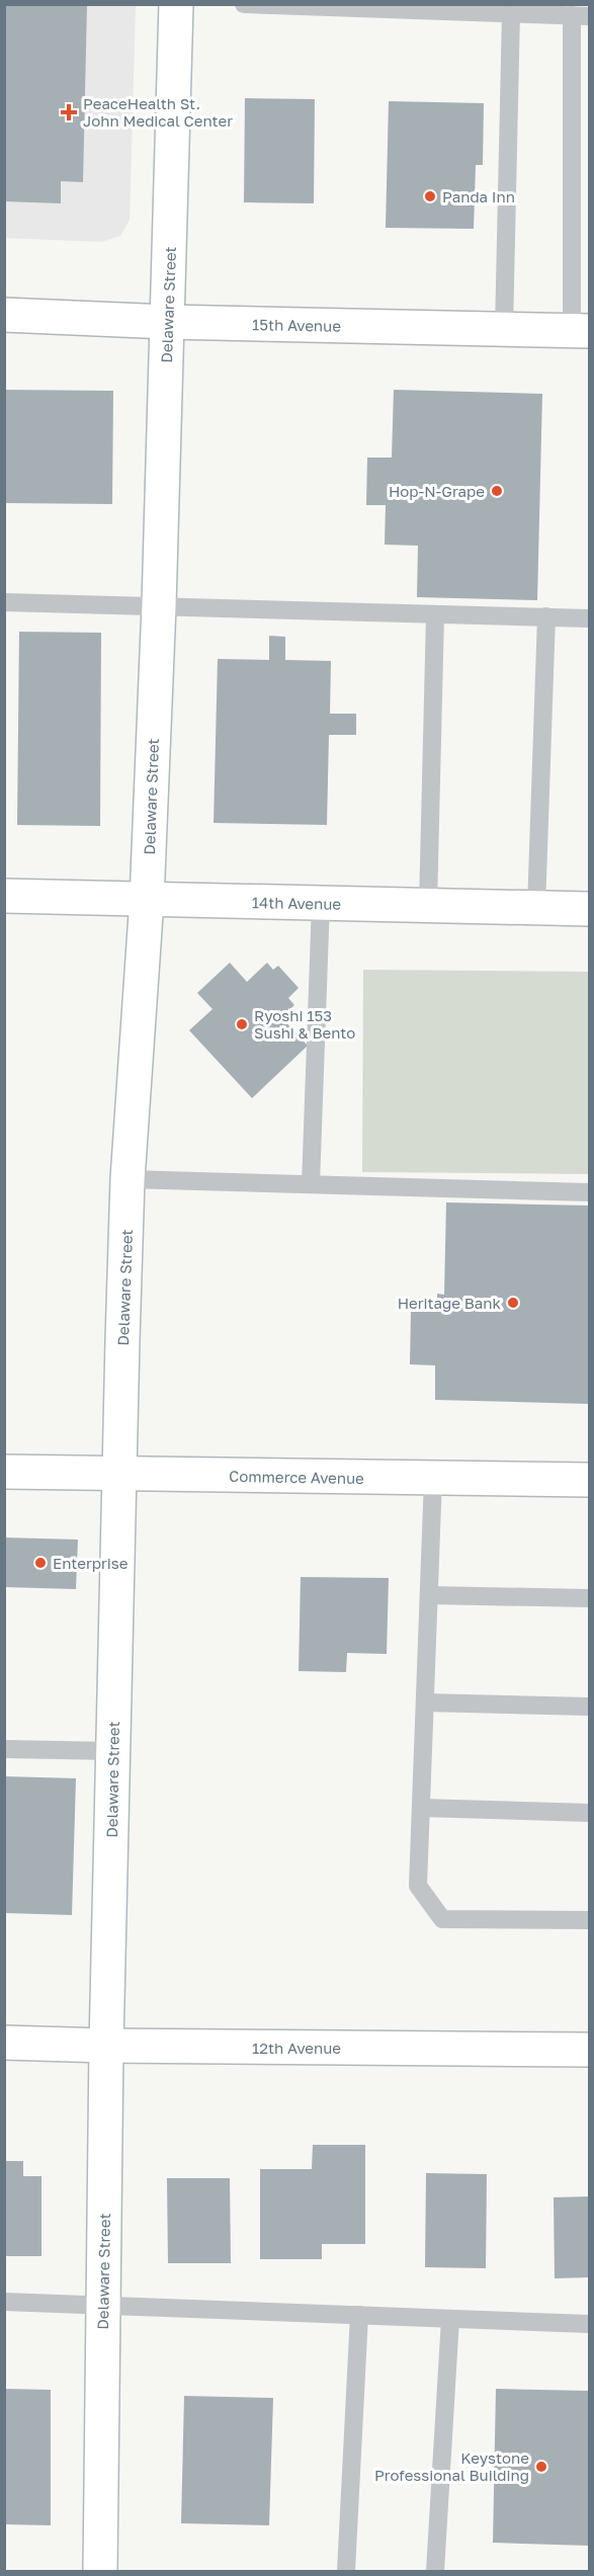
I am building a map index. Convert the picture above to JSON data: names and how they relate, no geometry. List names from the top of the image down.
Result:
{
  "streets": {
    "street": [
      "Delaware Street",
      "15th Avenue",
      "14th Avenue",
      "Commerce Avenue",
      "12th Avenue"
    ]
  },
  "crossings": [
    ["Delaware Street", "15th Avenue"],
    ["Delaware Street", "14th Avenue"],
    ["Delaware Street", "Commerce Avenue"],
    ["Delaware Street", "12th Avenue"]
  ],
  "places": {
    "health": ["PeaceHealth St. John Medical Center"],
    "other": [
      "Panda Inn",
      "Hop-N-Grape",
      "Ryoshi 153 Sushi & Bento",
      "Heritage Bank",
      "Enterprise",
      "Keystone Professional Building"
    ]
  }
}
